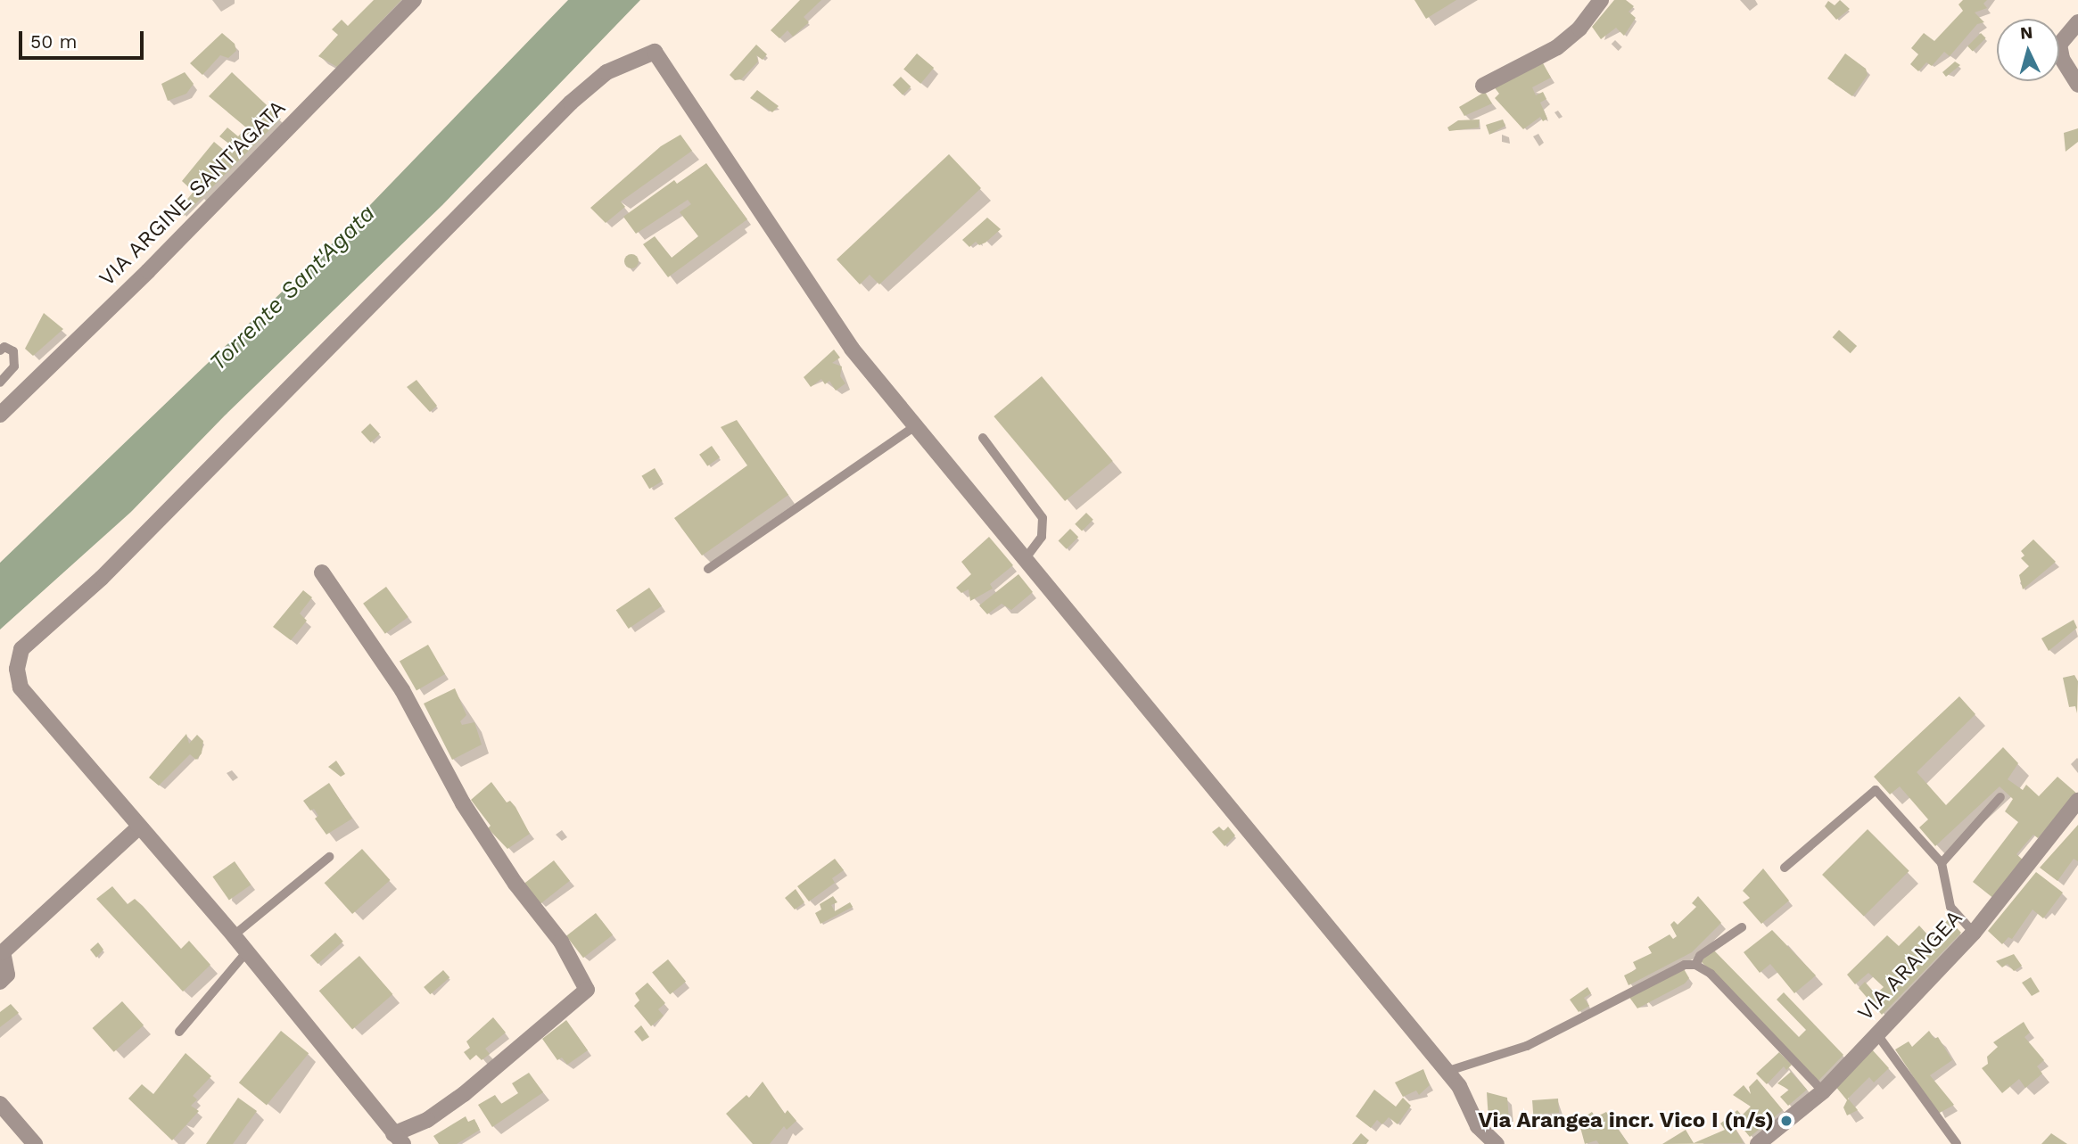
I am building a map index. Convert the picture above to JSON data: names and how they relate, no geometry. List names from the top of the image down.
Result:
{
  "streets": {
    "street": ["VIA ARGINE SANT'AGATA", "VIA ARANGEA"]
  },
  "water": ["Torrente Sant'Agata"],
  "places": ["Via Arangea incr. Vico I (n/s)"],
  "scale_bar": "50 m",
  "north": "top"
}
